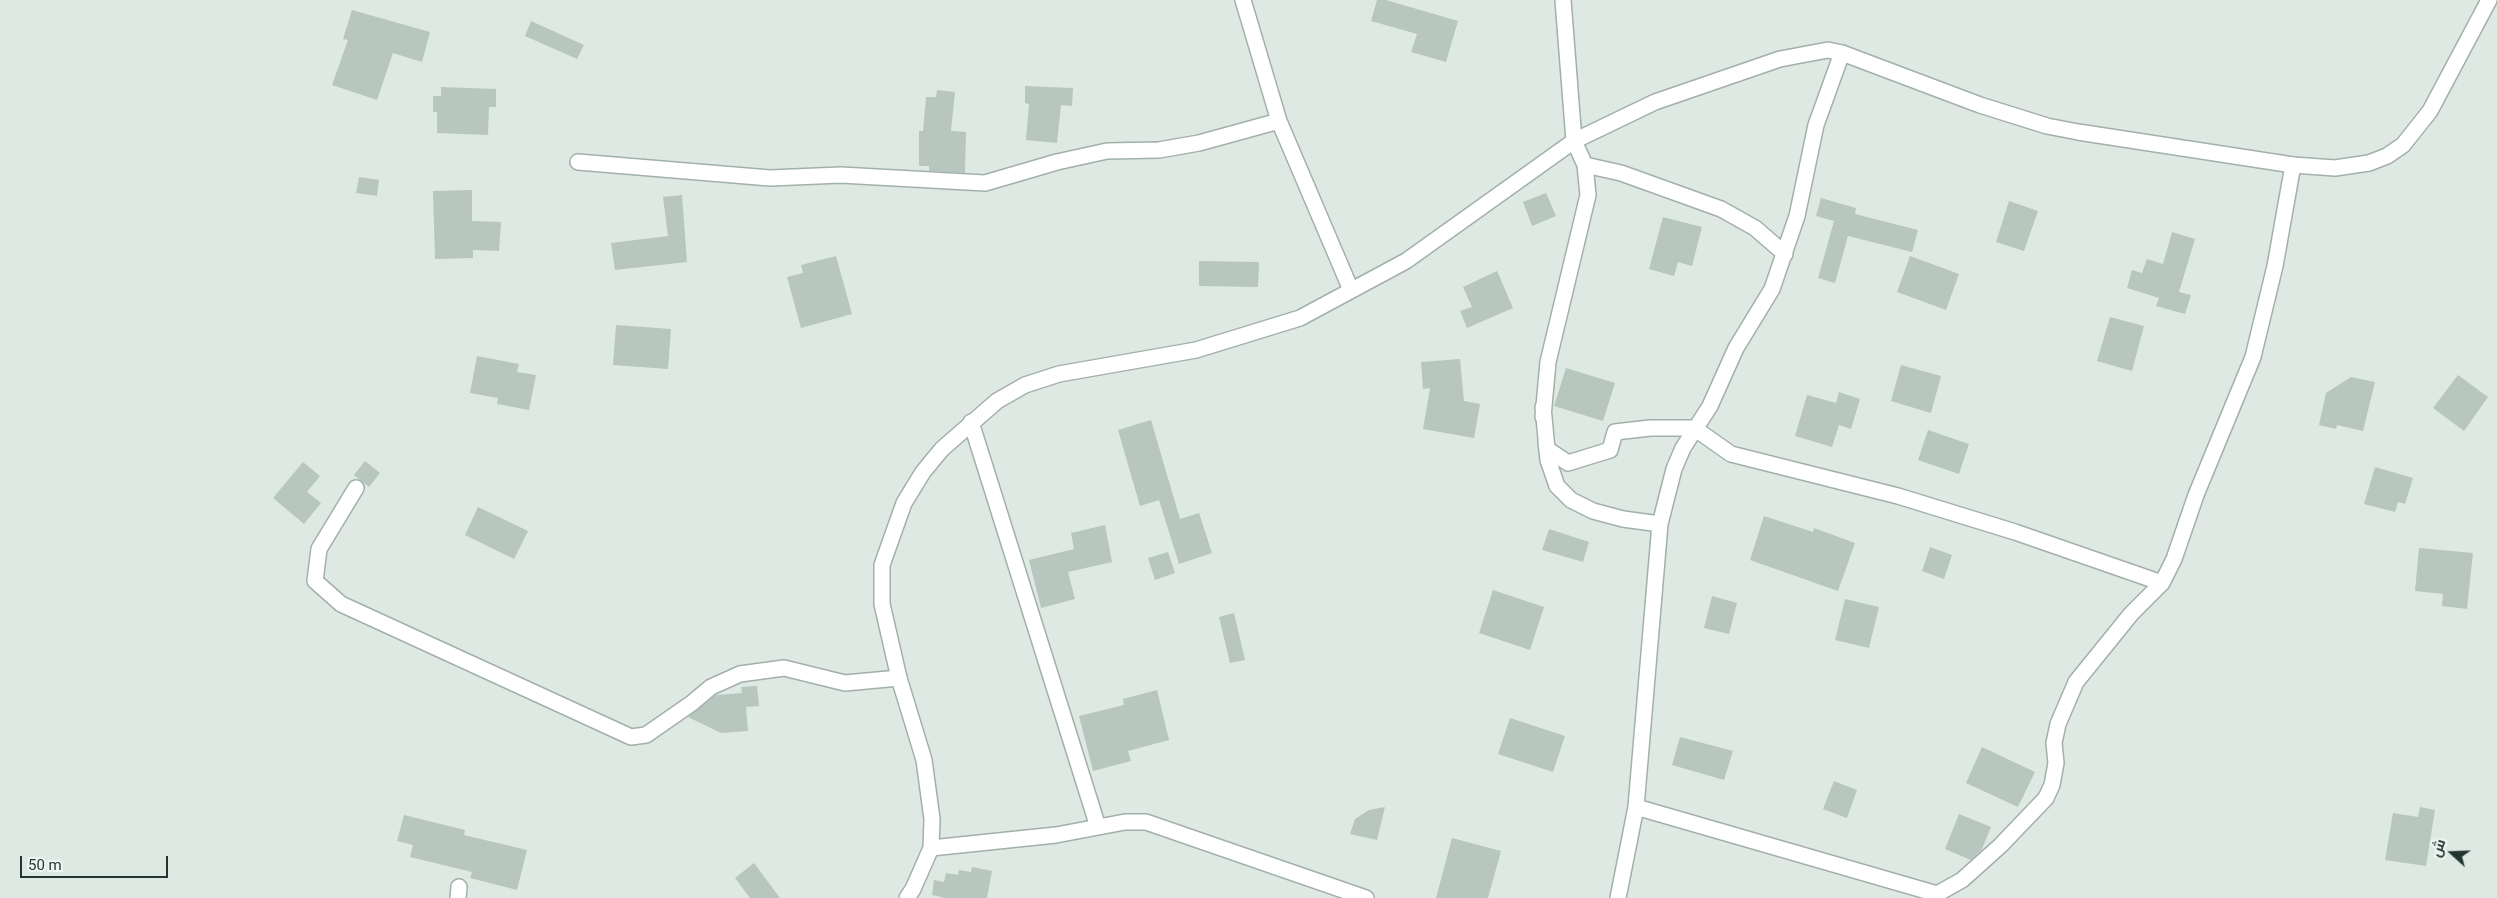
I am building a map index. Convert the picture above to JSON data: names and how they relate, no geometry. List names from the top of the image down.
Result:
{
  "scale_bar": "50 m",
  "north": "left"
}
